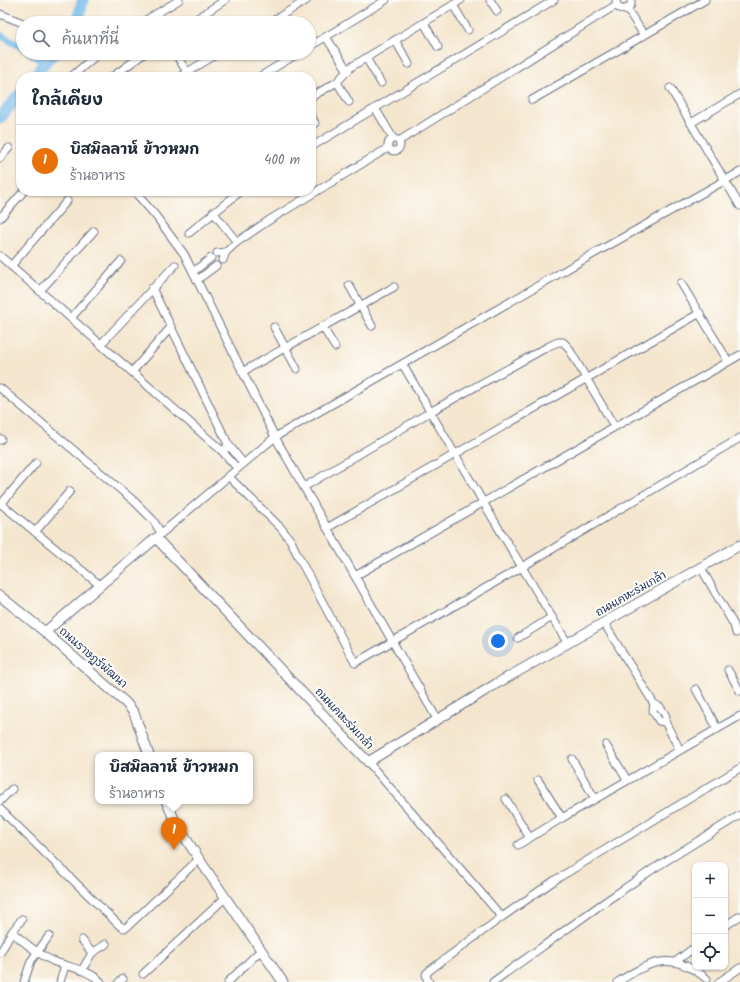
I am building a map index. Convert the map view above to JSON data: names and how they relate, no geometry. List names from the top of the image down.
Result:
{
  "streets": {
    "street": ["ถนนเคหะร่มเกล้า", "ถนนราษฏร์พัฒนา"]
  },
  "page": {
    "search": "ค้นหาที่นี่",
    "heading": "ใกล้เคียง",
    "list": [
      {
        "mark": "1",
        "name": "บิสมิลลาห์ ข้าวหมก",
        "note": "ร้านอาหาร",
        "value": "400 m"
      }
    ],
    "popup": ["บิสมิลลาห์ ข้าวหมก", "ร้านอาหาร"],
    "pins": "1",
    "map_buttons": ["+", "−"]
  }
}
